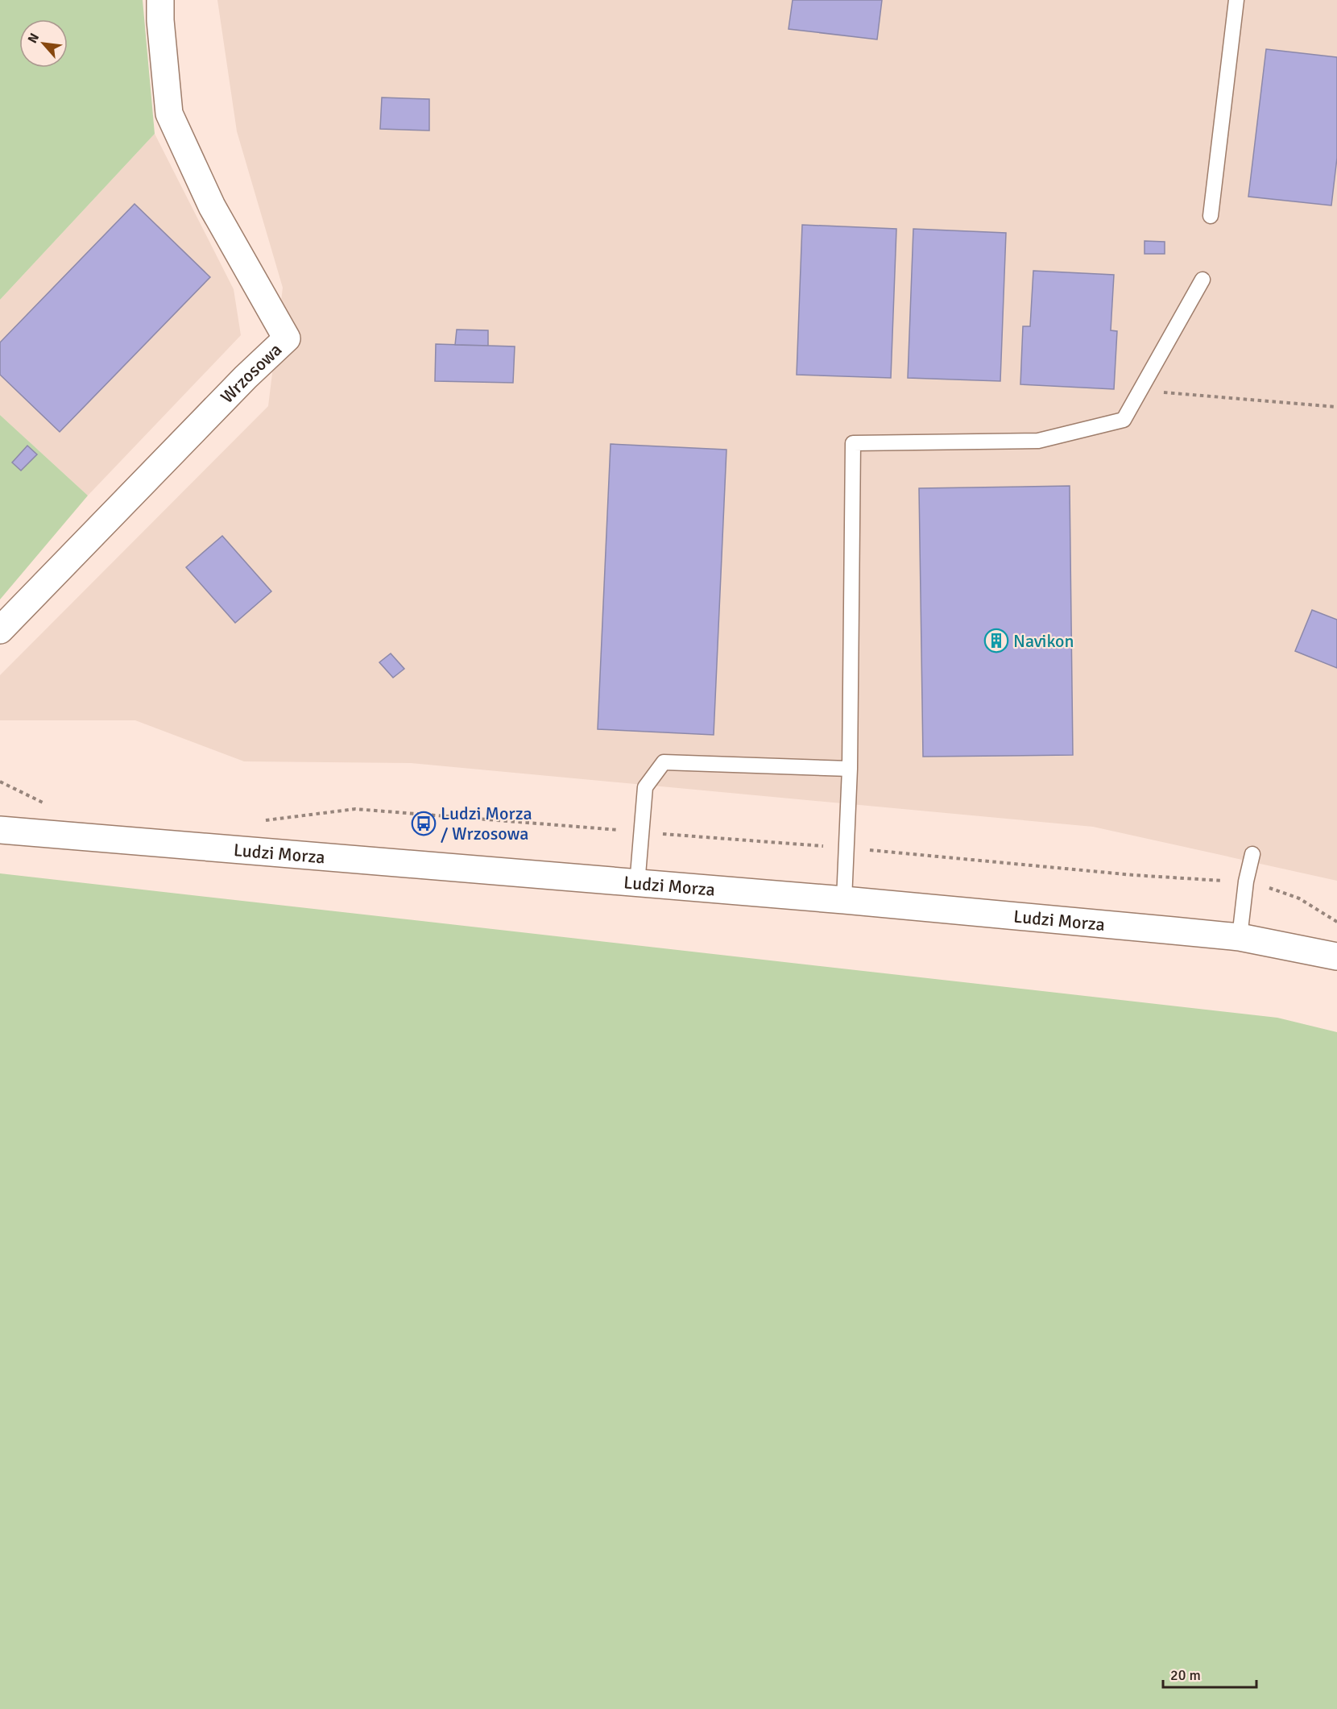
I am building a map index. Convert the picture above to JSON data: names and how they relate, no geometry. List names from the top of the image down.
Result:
{
  "streets": {
    "street": ["Wrzosowa", "Ludzi Morza"]
  },
  "places": {
    "building": ["Navikon"],
    "bus stop": ["Ludzi Morza / Wrzosowa"]
  },
  "scale_bar": "20 m",
  "north": "top left"
}
